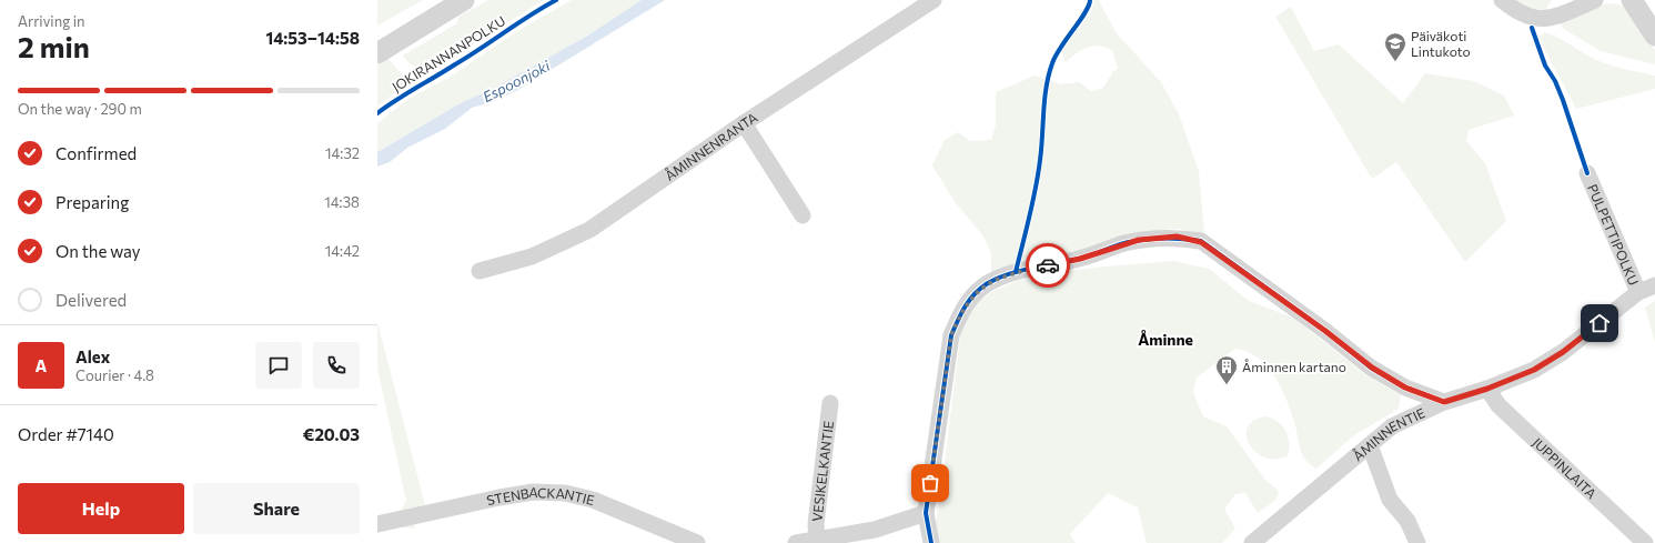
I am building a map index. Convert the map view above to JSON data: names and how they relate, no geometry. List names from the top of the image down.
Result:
{
  "streets": {
    "street": [
      "ÅMINNENRANTA",
      "PULPETTIPOLKU",
      "ÅMINNENTIE",
      "JUPPINLAITA",
      "VESIKELKANTIE",
      "STENBACKANTIE"
    ],
    "cycle path": ["JOKIRANNANPOLKU"]
  },
  "crossings": [
    ["PULPETTIPOLKU", "ÅMINNENTIE"],
    ["ÅMINNENTIE", "JUPPINLAITA"]
  ],
  "districts": ["Åminne"],
  "water": ["Espoonjoki"],
  "places": {
    "school or university": ["Päiväkoti Lintukoto"],
    "building": ["Åminnen kartano"]
  },
  "page": {
    "heading": ["2 min", "Arriving in", "14:53–14:58"],
    "panel": [
      "Alex",
      "Courier · 4.8",
      "Order #7140",
      "€20.03"
    ],
    "bar": "On the way · 290 m",
    "list": [
      ["Confirmed", "14:32"],
      ["Preparing", "14:38"],
      ["On the way", "14:42"],
      "Delivered"
    ],
    "round": "A",
    "buttons": ["Help", "Share"]
  }
}
